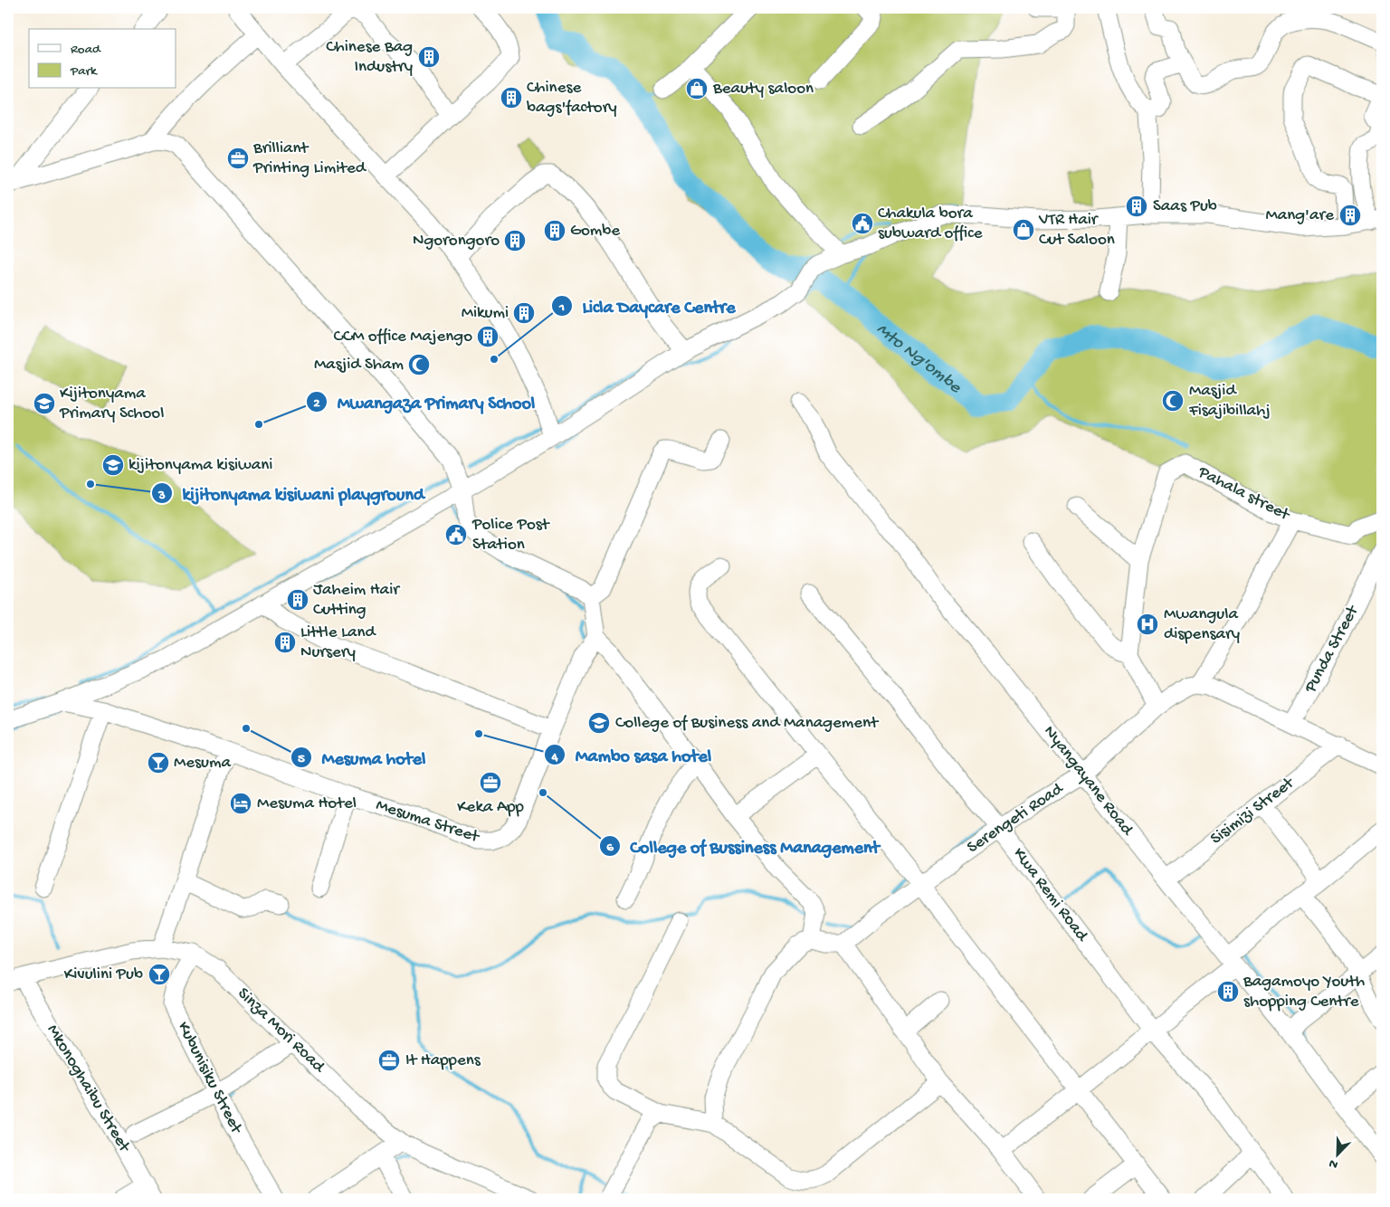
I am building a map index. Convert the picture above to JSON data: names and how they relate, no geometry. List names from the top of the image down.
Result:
{
  "streets": {
    "street": [
      "Pahala street",
      "Punda Street",
      "Nyangayane Road",
      "Sisimizi Street",
      "Serengeti Road",
      "Mesuma Street",
      "Kwa Remi Road",
      "Sinza Mori Road",
      "Kubunisiku Street",
      "Mkonoghaibu Street"
    ]
  },
  "crossings": [
    ["Nyangayane Road", "Sisimizi Street"],
    ["Nyangayane Road", "Serengeti Road"],
    ["Serengeti Road", "Kwa Remi Road"],
    ["Sinza Mori Road", "Kubunisiku Street"],
    ["Sinza Mori Road", "Mkonoghaibu Street"]
  ],
  "water": ["Mto Ng'ombe"],
  "places": {
    "building": [
      "Chinese Bag Industry",
      "Chinese bags'factory",
      "Saas Pub",
      "Mang'are",
      "Gombe",
      "Ngorongoro",
      "Mikumi",
      "CCM office Majengo",
      "Jaheim Hair Cutting",
      "Little Land Nursery",
      "Bagamoyo Youth shopping Centre"
    ],
    "shop": ["Beauty saloon", "VTR Hair Cut Saloon"],
    "office": ["Brilliant Printing Limited", "Keka App", "It Happens"],
    "public building": ["Chakula bora subward office", "Police Post Station"],
    "other": [
      "Licla Daycare Centre",
      "Mwangaza Primary School",
      "kijitonyama kisiwani playground",
      "Mesuma hotel",
      "Mambo sasa hotel",
      "College of Bussiness Management"
    ],
    "mosque": ["Masjid Sham", "Masjid Fisajibillahj"],
    "school or university": ["Kijitonyama Primary School", "kijitonyama kisiwani", "College of Business and Management"],
    "hospital": ["Mwangula dispensary"],
    "bar": ["Mesuma", "Kivulini Pub"],
    "hotel": ["Mesuma Hotel"]
  },
  "legend": ["Road", "Park"],
  "north": "bottom left"
}
